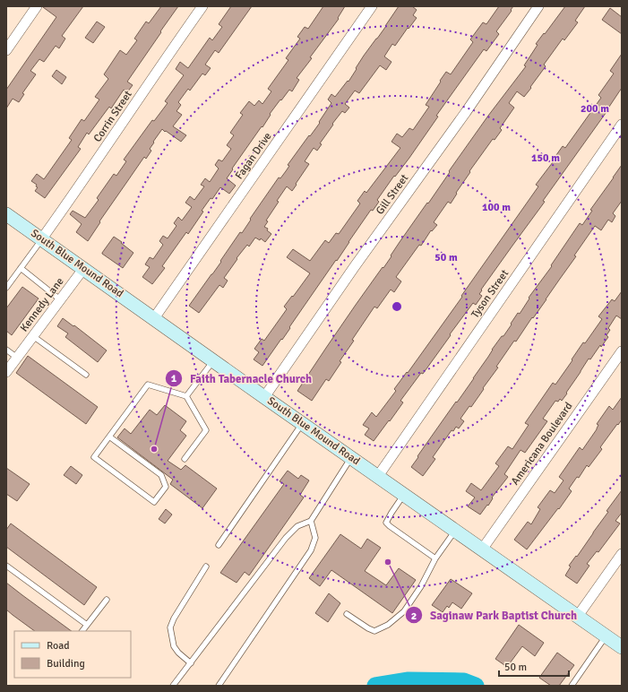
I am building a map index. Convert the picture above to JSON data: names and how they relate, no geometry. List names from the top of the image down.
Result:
{
  "streets": {
    "main road": ["South Blue Mound Road"],
    "street": [
      "Corrin Street",
      "Fagan Drive",
      "Gill Street",
      "Tyson Street",
      "Kennedy Lane",
      "Americana Boulevard"
    ]
  },
  "crossings": [
    ["Corrin Street", "South Blue Mound Road"],
    ["Fagan Drive", "South Blue Mound Road"],
    ["Gill Street", "South Blue Mound Road"],
    ["South Blue Mound Road", "Tyson Street"],
    ["South Blue Mound Road", "Kennedy Lane"],
    ["South Blue Mound Road", "Americana Boulevard"]
  ],
  "places": ["Faith Tabernacle Church", "Saginaw Park Baptist Church"],
  "legend": ["Road", "Building"],
  "scale_bar": "50 m",
  "rings": [
    "200 m",
    "150 m",
    "100 m",
    "50 m"
  ]
}
